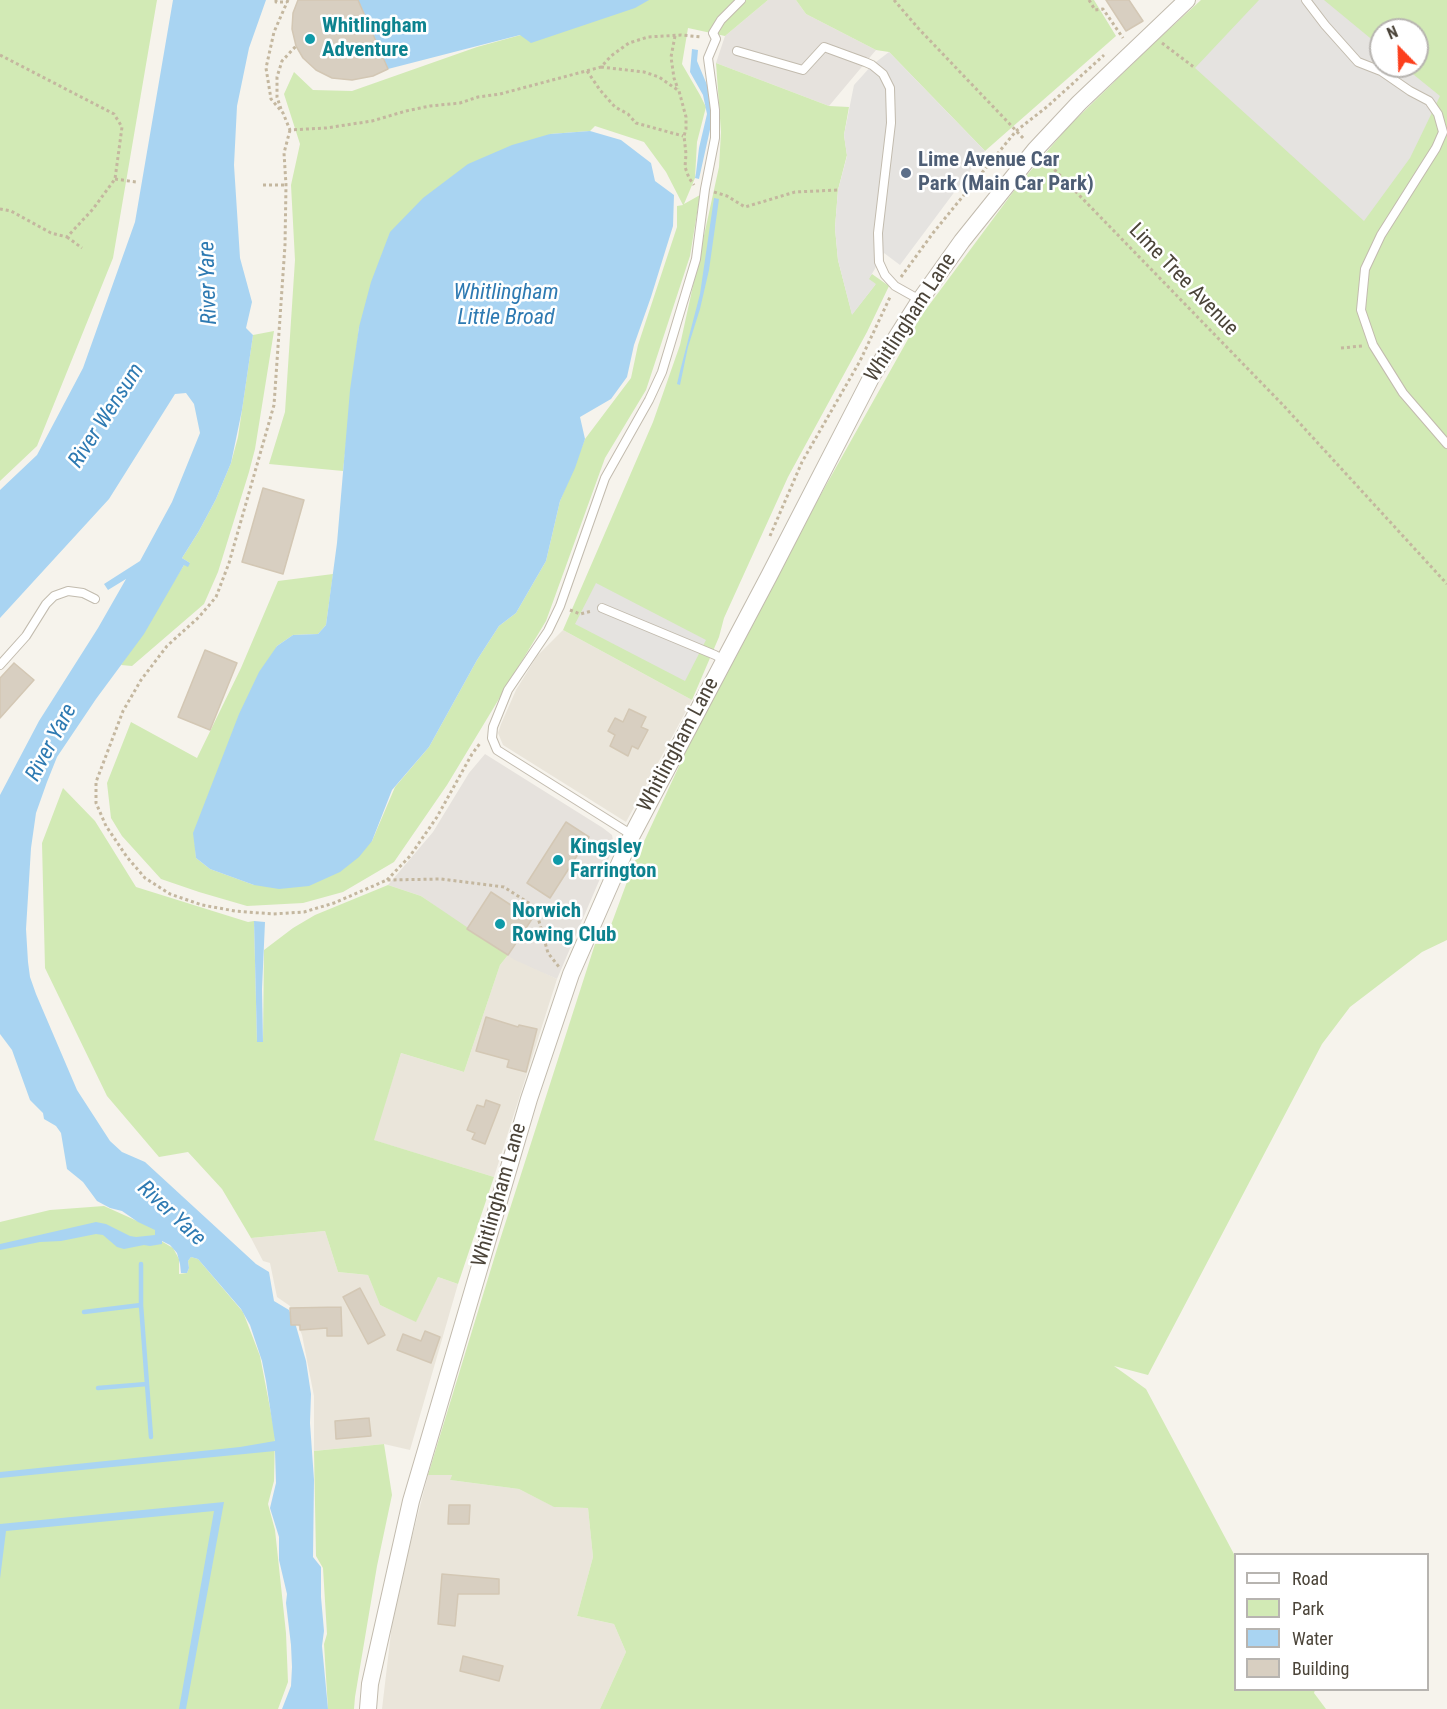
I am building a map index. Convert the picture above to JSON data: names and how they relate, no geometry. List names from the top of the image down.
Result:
{
  "streets": {
    "street": ["Whitlingham Lane"],
    "path": ["Lime Tree Avenue"]
  },
  "crossings": [
    ["Lime Tree Avenue", "Whitlingham Lane"]
  ],
  "water": ["River Yare", "Whitlingham Little Broad", "River Wensum"],
  "places": [
    "Whitlingham Adventure",
    "Lime Avenue Car Park (Main Car Park)",
    "Kingsley Farrington",
    "Norwich Rowing Club"
  ],
  "legend": [
    "Road",
    "Park",
    "Water",
    "Building"
  ],
  "north": "top left"
}
